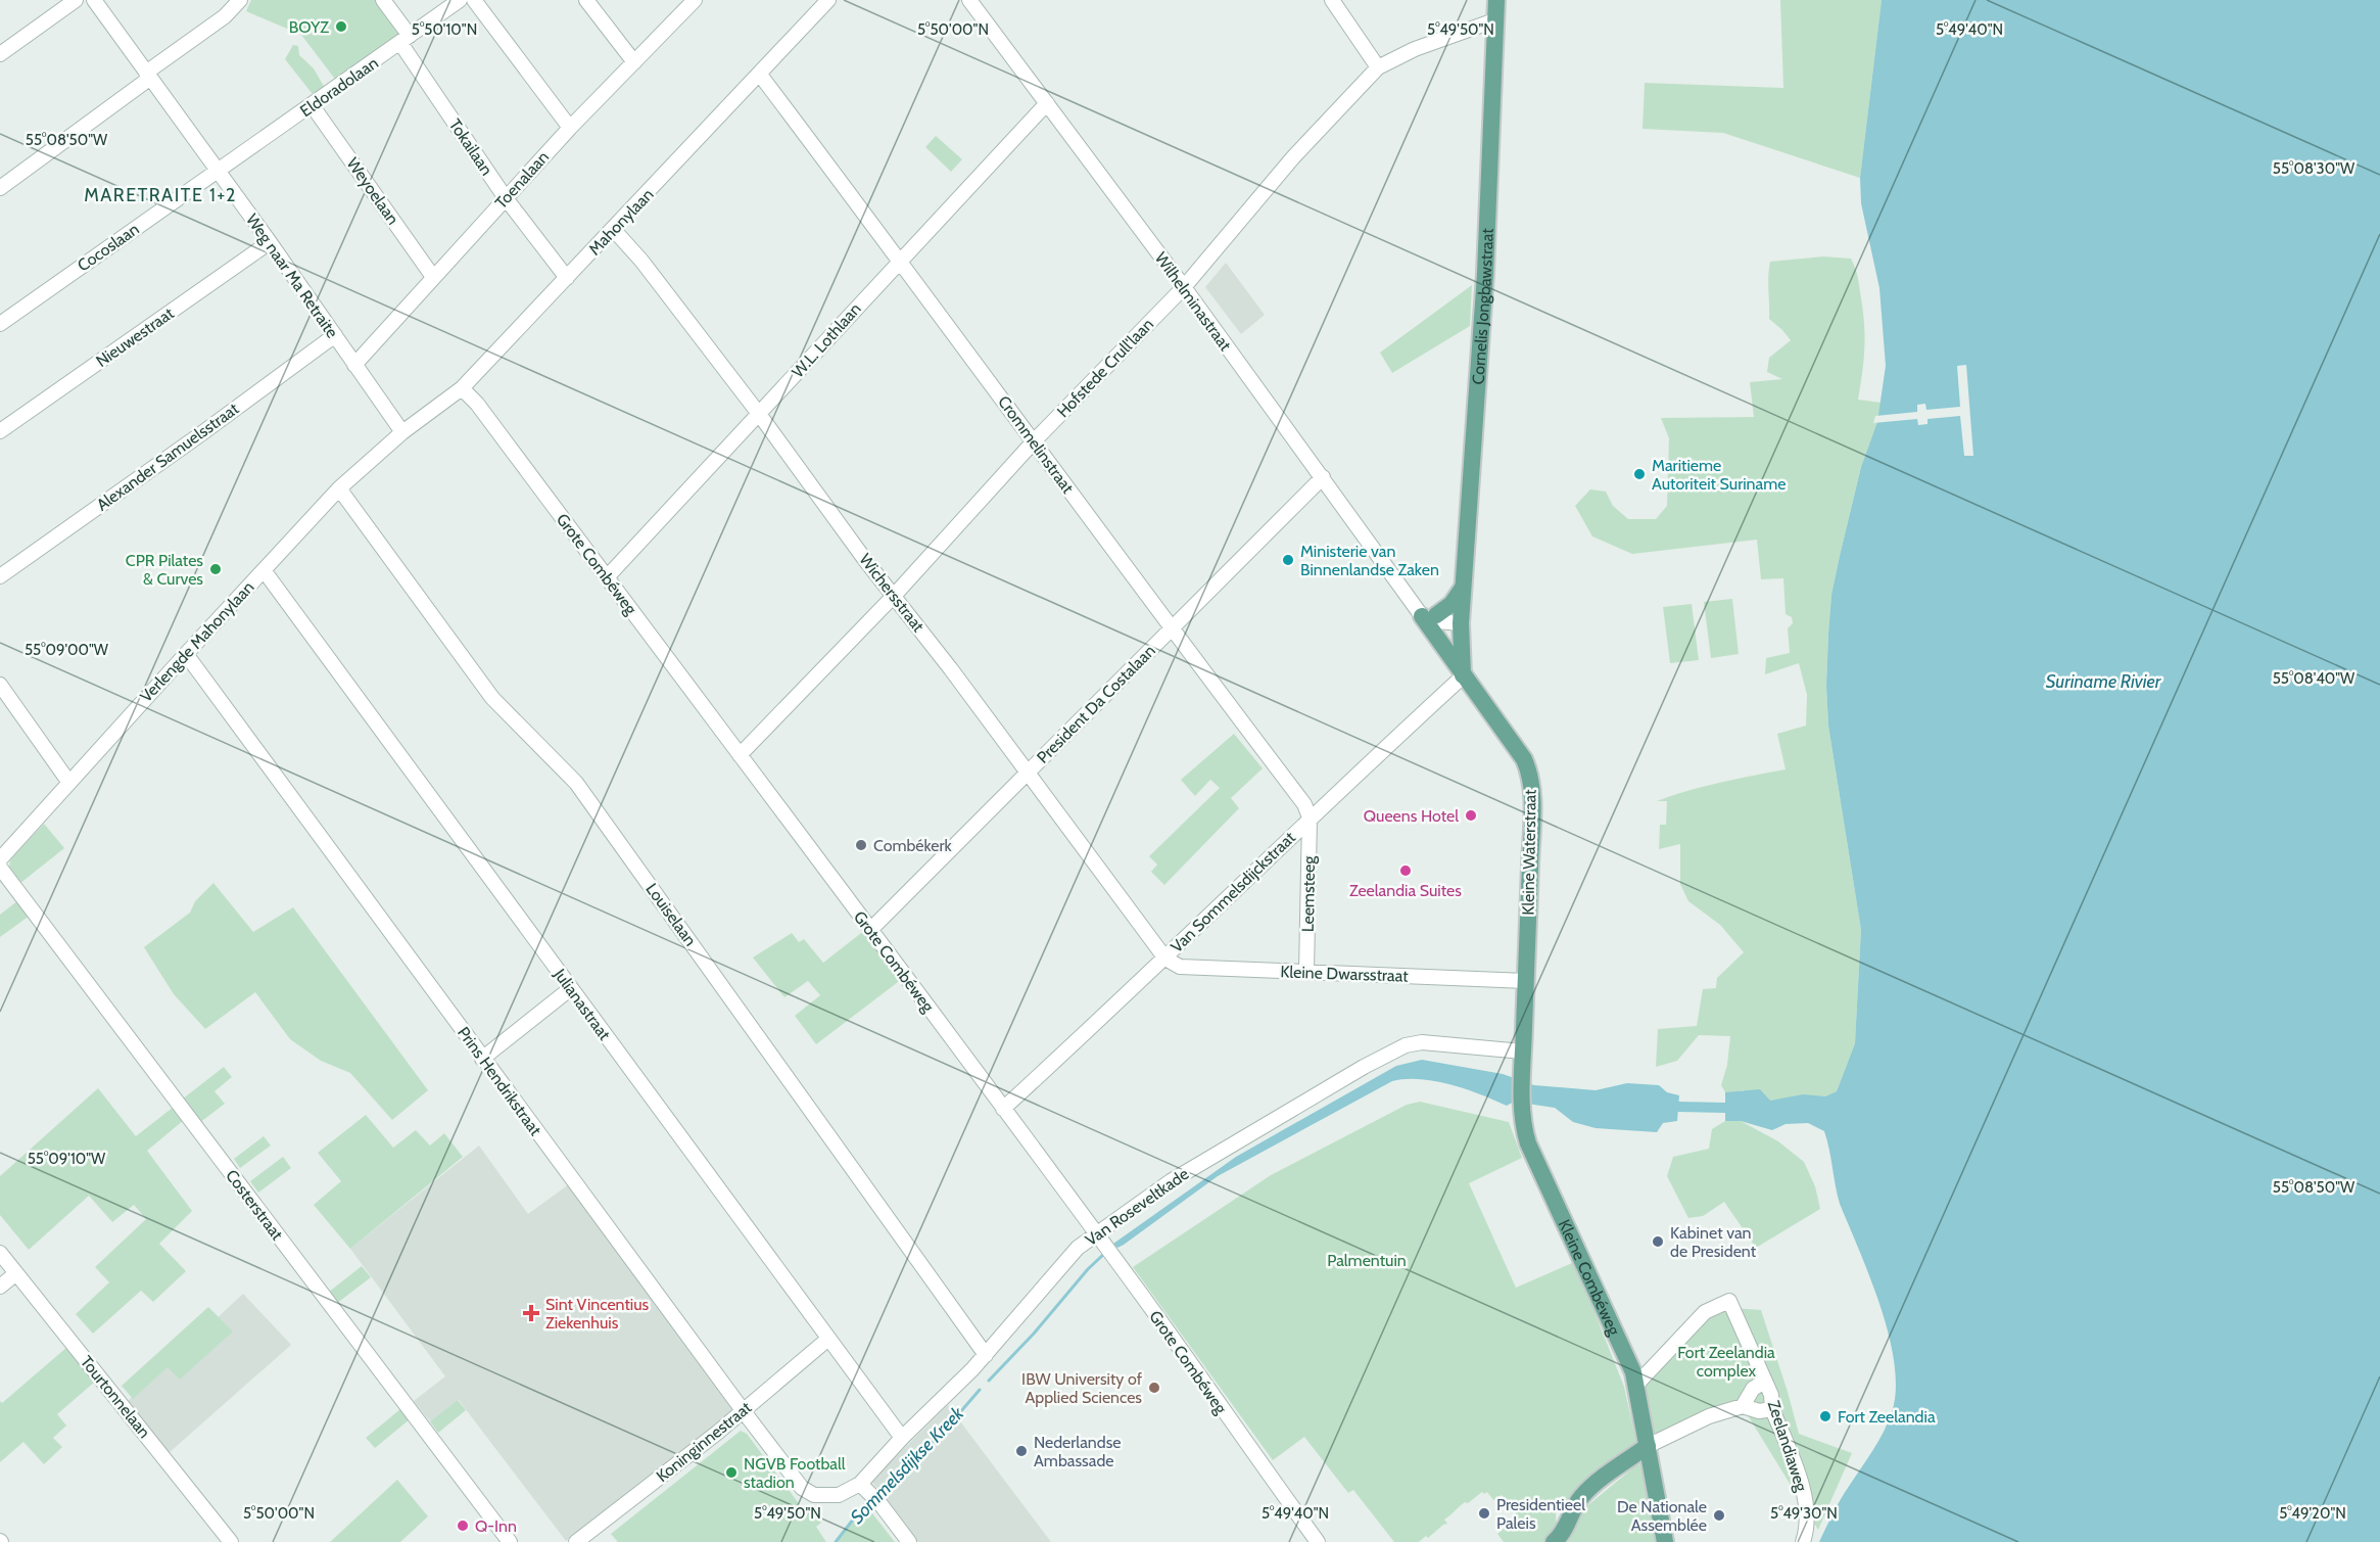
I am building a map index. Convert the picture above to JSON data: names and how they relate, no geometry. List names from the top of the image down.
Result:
{
  "streets": {
    "main road": ["Cornelis Jongbawstraat", "Kleine Waterstraat", "Kleine Combéweg"],
    "street": [
      "Eldoradolaan",
      "Tokailaan",
      "Toenalaan",
      "Weyoelaan",
      "Mahonylaan",
      "Cocoslaan",
      "Weg naar Ma Retraite",
      "Wilhelminastraat",
      "Nieuwestraat",
      "W.L. Lothlaan",
      "Hofstede Crull'laan",
      "Crommelinstraat",
      "Alexander Samuelsstraat",
      "Grote Combéweg",
      "Wichersstraat",
      "Verlengde Mahonylaan",
      "President Da Costalaan",
      "Van Sommelsdijckstraat",
      "Leemsteeg",
      "Louiselaan",
      "Kleine Dwarsstraat",
      "Julianastraat",
      "Prins Hendrikstraat",
      "Costerstraat",
      "Van Roseveltkade",
      "Tourtonnelaan",
      "Koninginnestraat",
      "Zeelandiaweg"
    ]
  },
  "crossings": [
    ["Eldoradolaan", "Tokailaan"],
    ["Eldoradolaan", "Weyoelaan"],
    ["Eldoradolaan", "Cocoslaan"],
    ["Eldoradolaan", "Weg naar Ma Retraite"],
    ["Tokailaan", "Toenalaan"],
    ["Tokailaan", "Mahonylaan"],
    ["Toenalaan", "Weyoelaan"],
    ["Toenalaan", "Weg naar Ma Retraite"],
    ["Mahonylaan", "Weg naar Ma Retraite"],
    ["Mahonylaan", "Crommelinstraat"],
    ["Mahonylaan", "Grote Combéweg"],
    ["Mahonylaan", "Wichersstraat"],
    ["Mahonylaan", "Verlengde Mahonylaan"],
    ["Cocoslaan", "Weg naar Ma Retraite"],
    ["Weg naar Ma Retraite", "Nieuwestraat"],
    ["Weg naar Ma Retraite", "Alexander Samuelsstraat"],
    ["Weg naar Ma Retraite", "Verlengde Mahonylaan"],
    ["Wilhelminastraat", "W.L. Lothlaan"],
    ["Wilhelminastraat", "Hofstede Crull'laan"],
    ["Wilhelminastraat", "President Da Costalaan"],
    ["Wilhelminastraat", "Kleine Waterstraat"],
    ["Cornelis Jongbawstraat", "Hofstede Crull'laan"],
    ["W.L. Lothlaan", "Crommelinstraat"],
    ["W.L. Lothlaan", "Grote Combéweg"],
    ["W.L. Lothlaan", "Wichersstraat"],
    ["Hofstede Crull'laan", "Crommelinstraat"],
    ["Hofstede Crull'laan", "Grote Combéweg"],
    ["Hofstede Crull'laan", "Wichersstraat"],
    ["Crommelinstraat", "President Da Costalaan"],
    ["Crommelinstraat", "Van Sommelsdijckstraat"],
    ["Crommelinstraat", "Leemsteeg"],
    ["Grote Combéweg", "President Da Costalaan"],
    ["Grote Combéweg", "Van Sommelsdijckstraat"],
    ["Grote Combéweg", "Van Roseveltkade"],
    ["Wichersstraat", "President Da Costalaan"],
    ["Wichersstraat", "Van Sommelsdijckstraat"],
    ["Wichersstraat", "Kleine Dwarsstraat"],
    ["Verlengde Mahonylaan", "Louiselaan"],
    ["Verlengde Mahonylaan", "Julianastraat"],
    ["Verlengde Mahonylaan", "Prins Hendrikstraat"],
    ["Kleine Waterstraat", "Van Sommelsdijckstraat"],
    ["Kleine Waterstraat", "Kleine Dwarsstraat"],
    ["Kleine Waterstraat", "Van Roseveltkade"],
    ["Kleine Waterstraat", "Kleine Combéweg"],
    ["Van Sommelsdijckstraat", "Leemsteeg"],
    ["Van Sommelsdijckstraat", "Kleine Dwarsstraat"],
    ["Leemsteeg", "Kleine Dwarsstraat"],
    ["Louiselaan", "Van Roseveltkade"],
    ["Julianastraat", "Van Roseveltkade"],
    ["Julianastraat", "Koninginnestraat"],
    ["Prins Hendrikstraat", "Van Roseveltkade"],
    ["Prins Hendrikstraat", "Koninginnestraat"],
    ["Kleine Combéweg", "Zeelandiaweg"]
  ],
  "districts": ["MARETRAITE 1+2"],
  "water": ["Suriname Rivier", "Sommelsdijkse Kreek"],
  "parks": ["Palmentuin", "Fort Zeelandia complex"],
  "places": {
    "other": [
      "BOYZ",
      "Maritieme Autoriteit Suriname",
      "Ministerie van Binnenlandse Zaken",
      "CPR Pilates & Curves",
      "Queens Hotel",
      "Combékerk",
      "Zeelandia Suites",
      "Kabinet van de President",
      "IBW University of Applied Sciences",
      "Fort Zeelandia",
      "Nederlandse Ambassade",
      "NGVB Football stadion",
      "Presidentieel Paleis",
      "De Nationale Assemblée",
      "Q-Inn"
    ],
    "health": ["Sint Vincentius Ziekenhuis"]
  },
  "coordinates": [
    "5°50'10\"N",
    "5°50'00\"N",
    "5°49'50\"N",
    "5°49'40\"N",
    "55°08'50\"W",
    "55°08'30\"W",
    "55°09'00\"W",
    "55°08'40\"W",
    "55°09'10\"W",
    "5°49'30\"N",
    "5°49'20\"N"
  ]
}
